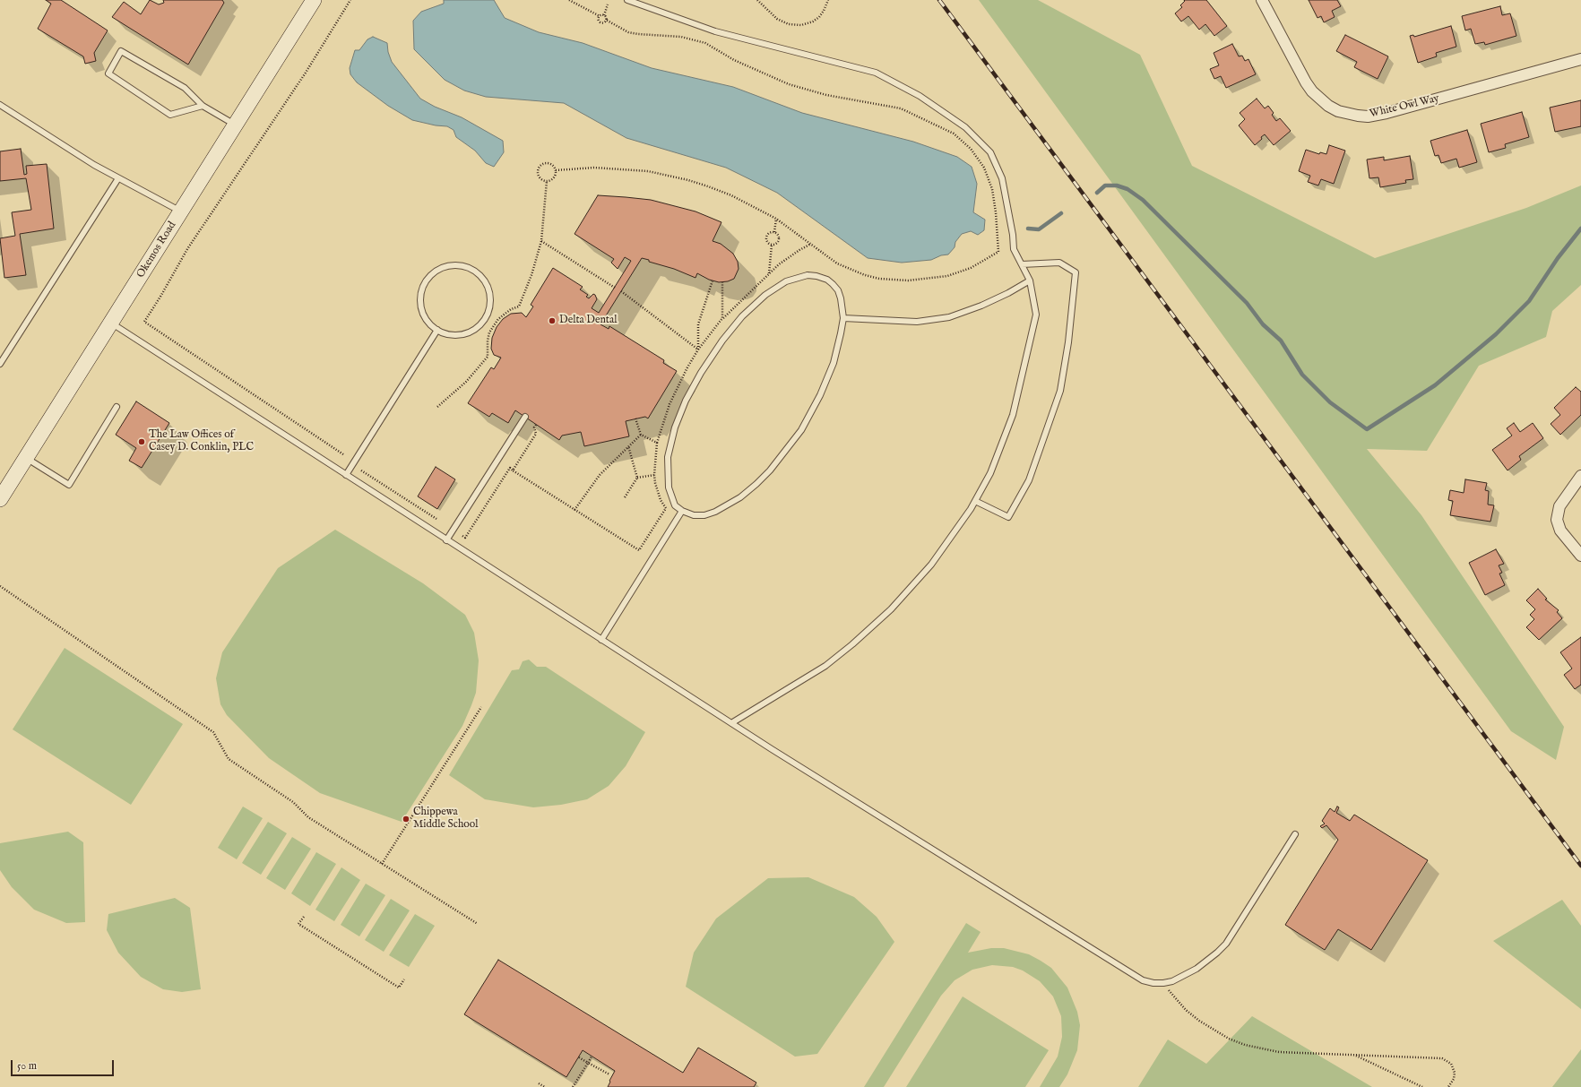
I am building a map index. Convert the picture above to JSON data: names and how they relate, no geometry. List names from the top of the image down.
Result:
{
  "streets": {
    "main road": ["Okemos Road"],
    "street": ["White Owl Way"]
  },
  "places": ["Delta Dental", "The Law Offices of Casey D. Conklin, PLC", "Chippewa Middle School"],
  "scale_bar": "50 m"
}
